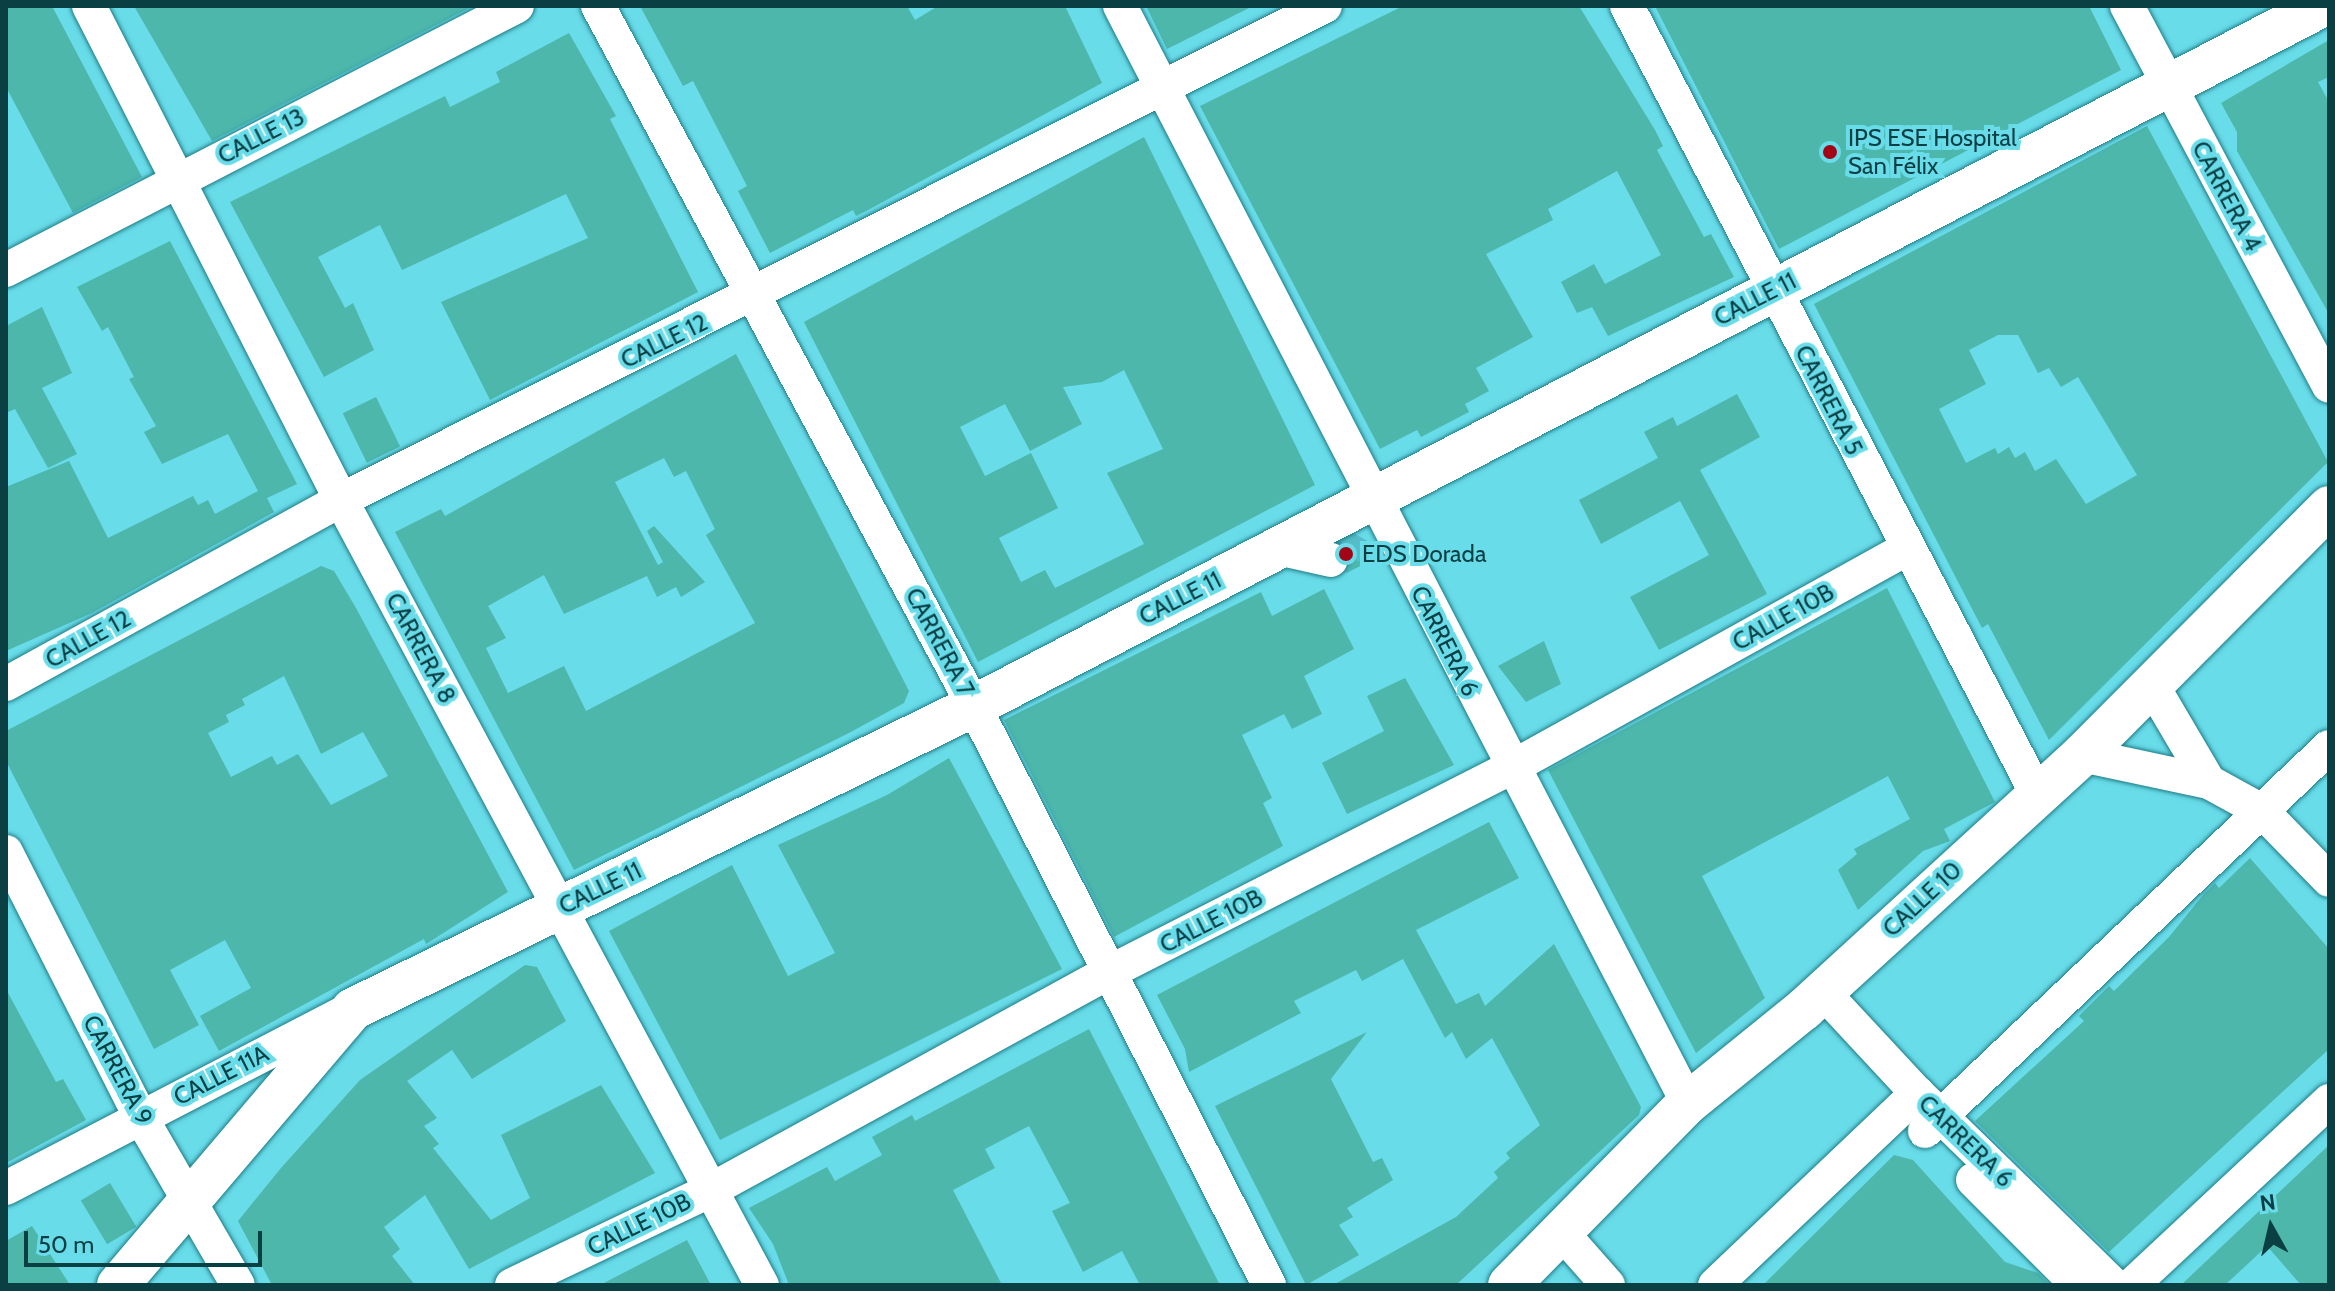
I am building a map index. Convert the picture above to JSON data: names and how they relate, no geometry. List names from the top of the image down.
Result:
{
  "streets": {
    "main road": ["CALLE 11", "CALLE 10"],
    "street": [
      "CALLE 13",
      "CARRERA 4",
      "CALLE 12",
      "CARRERA 5",
      "CALLE 10B",
      "CARRERA 6",
      "CARRERA 7",
      "CARRERA 8",
      "CARRERA 9",
      "CALLE 11A"
    ]
  },
  "crossings": [
    ["CALLE 13", "CARRERA 8"],
    ["CARRERA 4", "CALLE 11"],
    ["CALLE 11", "CARRERA 5"],
    ["CALLE 11", "CARRERA 6"],
    ["CALLE 11", "CARRERA 7"],
    ["CALLE 11", "CARRERA 8"],
    ["CALLE 11", "CARRERA 9"],
    ["CALLE 11", "CALLE 11A"],
    ["CALLE 12", "CARRERA 6"],
    ["CALLE 12", "CARRERA 7"],
    ["CALLE 12", "CARRERA 8"],
    ["CARRERA 5", "CALLE 10B"],
    ["CARRERA 5", "CALLE 10"],
    ["CALLE 10B", "CARRERA 6"],
    ["CALLE 10B", "CARRERA 7"],
    ["CALLE 10B", "CARRERA 8"],
    ["CARRERA 6", "CALLE 10"],
    ["CARRERA 9", "CALLE 11A"]
  ],
  "places": ["IPS ESE Hospital San Félix", "EDS Dorada"],
  "scale_bar": "50 m",
  "north": "top"
}
